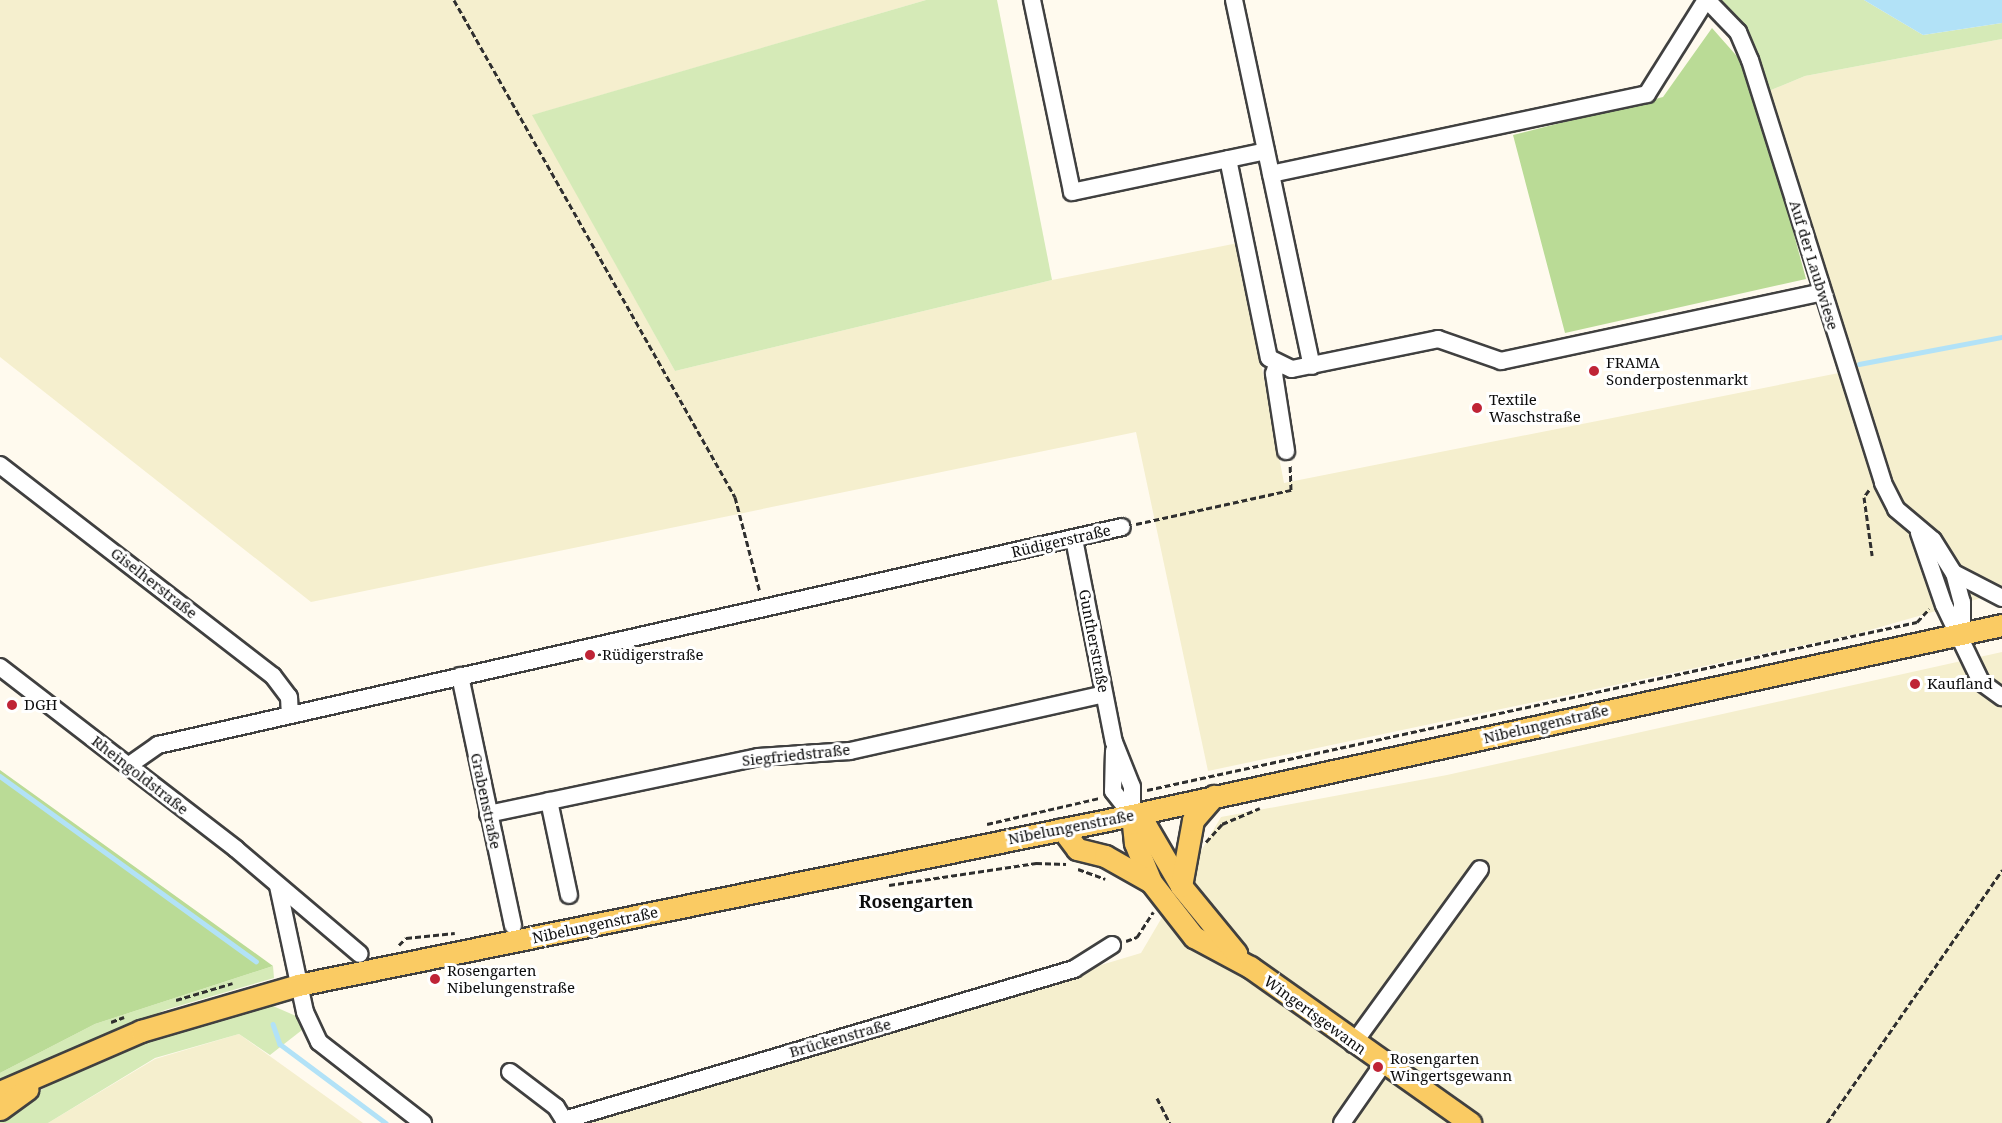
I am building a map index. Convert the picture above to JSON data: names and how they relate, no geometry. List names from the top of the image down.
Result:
{
  "streets": {
    "main road": ["Nibelungenstraße", "Wingertsgewann"],
    "street": [
      "Auf der Laubwiese",
      "Rüdigerstraße",
      "Giselherstraße",
      "Guntherstraße",
      "Siegfriedstraße",
      "Rheingoldstraße",
      "Grabenstraße",
      "Brückenstraße"
    ]
  },
  "crossings": [
    ["Auf der Laubwiese", "Nibelungenstraße"],
    ["Rüdigerstraße", "Giselherstraße"],
    ["Rüdigerstraße", "Guntherstraße"],
    ["Rüdigerstraße", "Rheingoldstraße"],
    ["Rüdigerstraße", "Grabenstraße"],
    ["Guntherstraße", "Nibelungenstraße"],
    ["Guntherstraße", "Siegfriedstraße"],
    ["Guntherstraße", "Wingertsgewann"],
    ["Nibelungenstraße", "Wingertsgewann"],
    ["Siegfriedstraße", "Grabenstraße"]
  ],
  "districts": ["Rosengarten"],
  "places": [
    "FRAMA Sonderpostenmarkt",
    "Textile Waschstraße",
    "Rüdigerstraße",
    "Kaufland",
    "DGH",
    "Rosengarten Nibelungenstraße",
    "Rosengarten Wingertsgewann"
  ]
}
